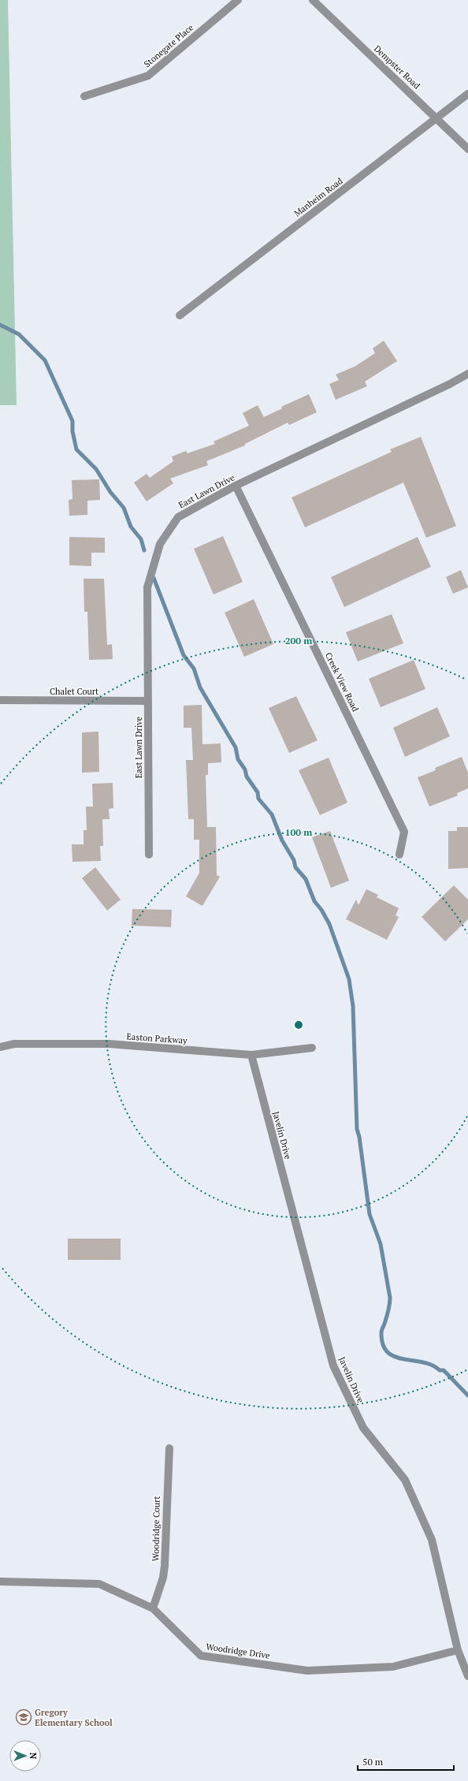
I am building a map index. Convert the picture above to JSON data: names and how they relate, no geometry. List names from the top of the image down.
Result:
{
  "streets": {
    "street": [
      "Stonegate Place",
      "Dempster Road",
      "Manheim Road",
      "East Lawn Drive",
      "Creek View Road",
      "Chalet Court",
      "Easton Parkway",
      "Javelin Drive",
      "Woodridge Court",
      "Woodridge Drive"
    ]
  },
  "crossings": [
    ["Dempster Road", "Manheim Road"],
    ["East Lawn Drive", "Creek View Road"],
    ["East Lawn Drive", "Chalet Court"],
    ["Easton Parkway", "Javelin Drive"],
    ["Javelin Drive", "Woodridge Drive"],
    ["Woodridge Court", "Woodridge Drive"]
  ],
  "places": {
    "school or university": ["Gregory Elementary School"]
  },
  "scale_bar": "50 m",
  "north": "right",
  "rings": ["200 m", "100 m"]
}
